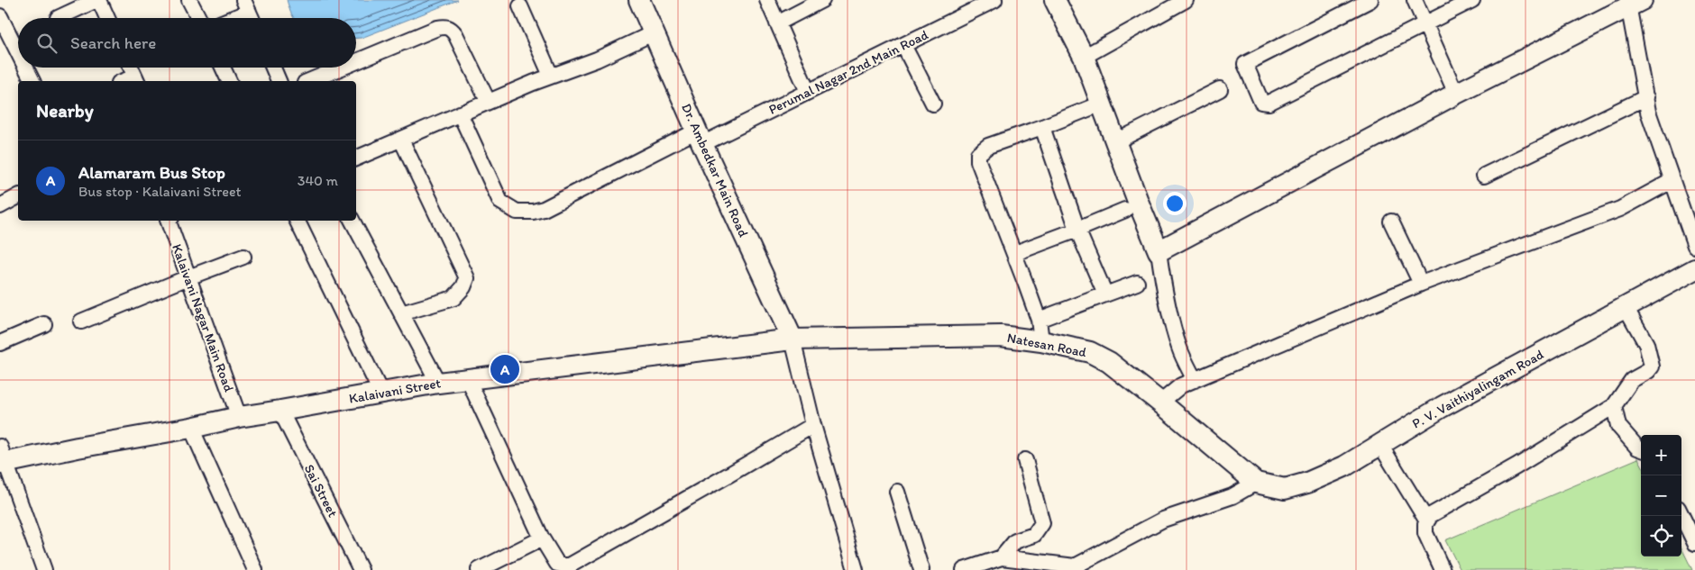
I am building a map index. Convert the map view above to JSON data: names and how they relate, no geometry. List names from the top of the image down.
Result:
{
  "streets": {
    "street": [
      "Perumal Nagar 2nd Main Road",
      "Dr. Ambedkar Main Road",
      "Kalaivani Nagar Main Road",
      "Natesan Road",
      "P. V. Vaithiyalingam Road",
      "Kalaivani Street",
      "Sai Street"
    ]
  },
  "crossings": [
    ["Perumal Nagar 2nd Main Road", "Dr. Ambedkar Main Road"],
    ["Dr. Ambedkar Main Road", "Natesan Road"],
    ["Dr. Ambedkar Main Road", "Kalaivani Street"],
    ["Kalaivani Nagar Main Road", "Kalaivani Street"],
    ["Natesan Road", "P. V. Vaithiyalingam Road"],
    ["Natesan Road", "Kalaivani Street"],
    ["Kalaivani Street", "Sai Street"]
  ],
  "page": {
    "search": "Search here",
    "heading": "Nearby",
    "list": [
      {
        "mark": "A",
        "name": "Alamaram Bus Stop",
        "note": "Bus stop · Kalaivani Street",
        "value": "340 m"
      }
    ],
    "pins": "A",
    "map_buttons": ["+", "−"]
  }
}
